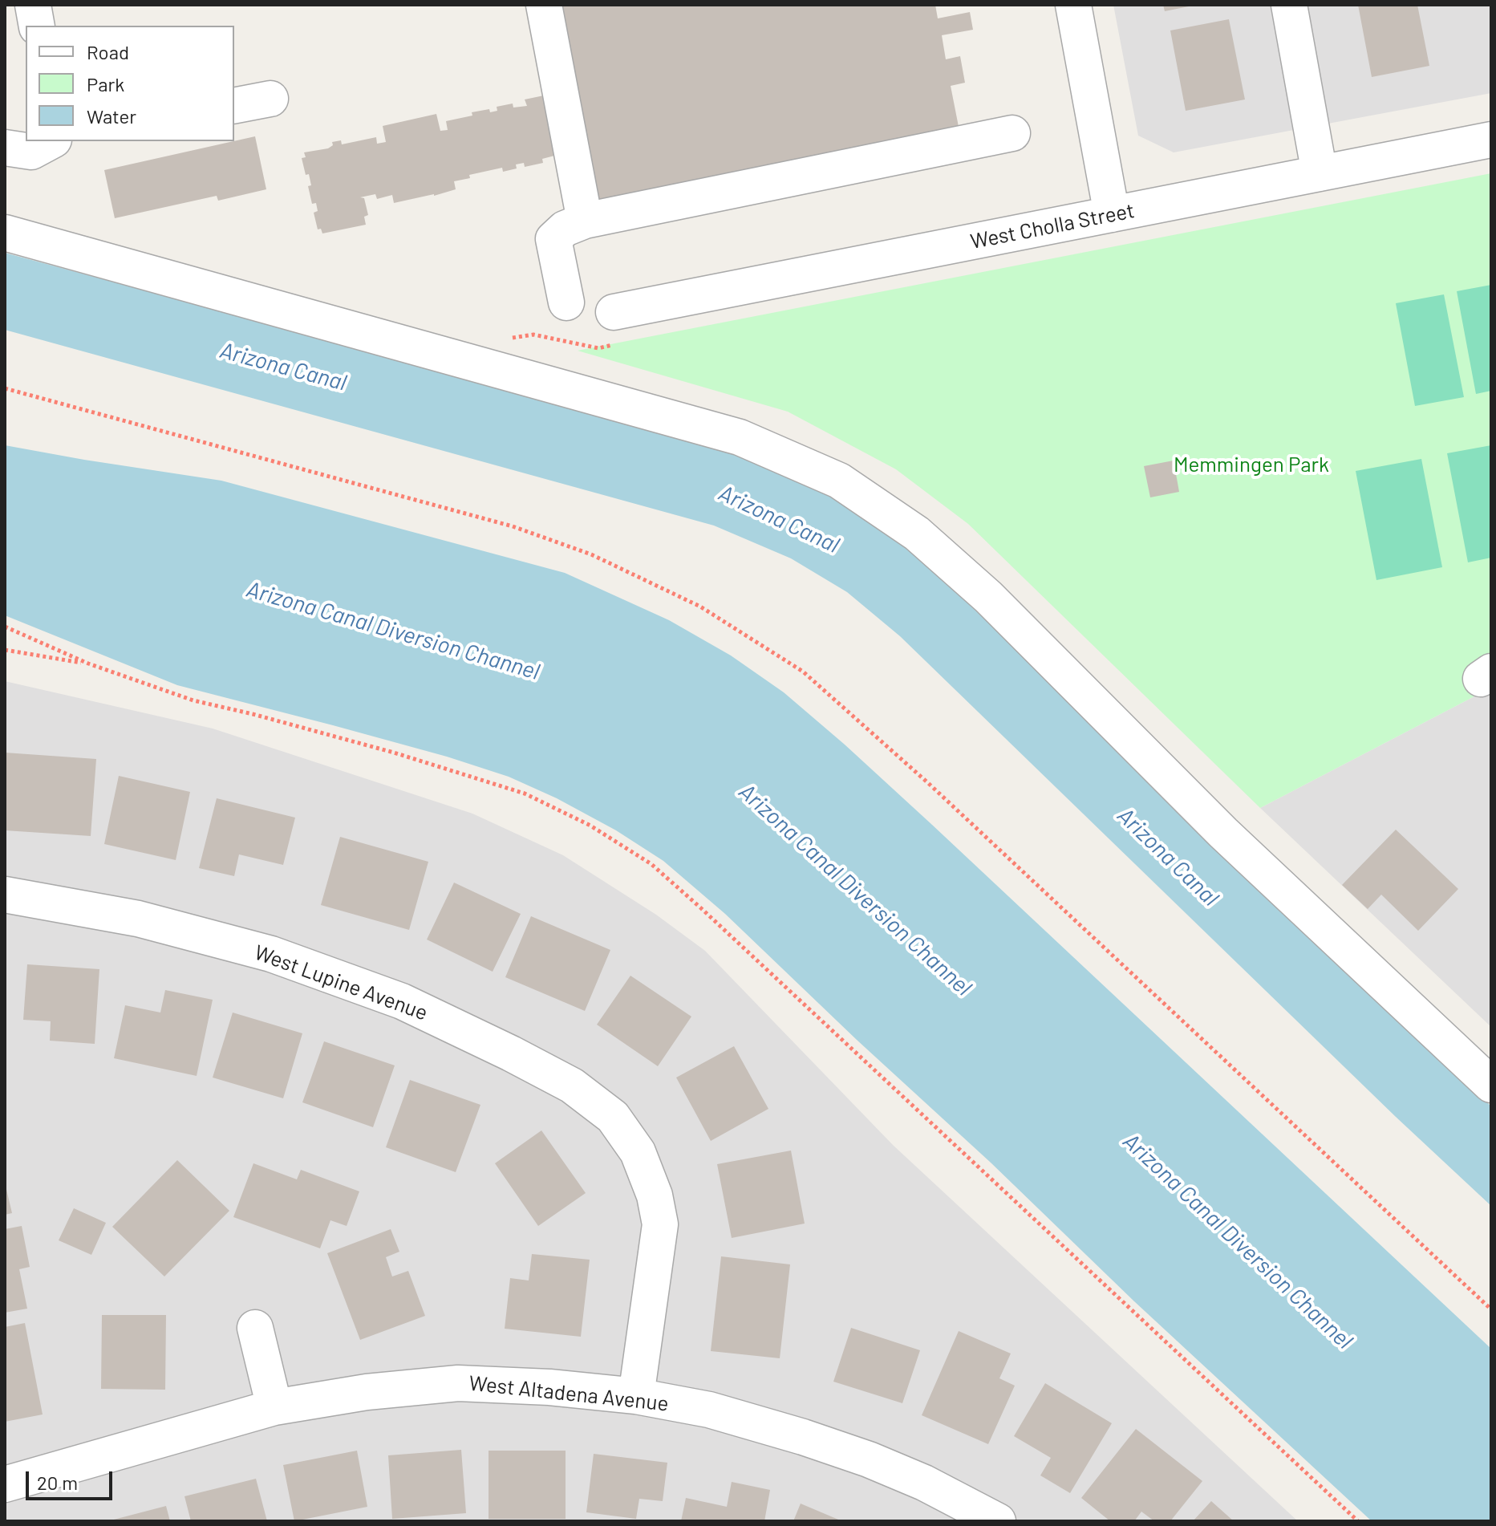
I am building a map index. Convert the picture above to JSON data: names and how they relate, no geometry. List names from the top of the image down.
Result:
{
  "streets": {
    "street": ["West Cholla Street", "West Lupine Avenue", "West Altadena Avenue"]
  },
  "crossings": [
    ["West Lupine Avenue", "West Altadena Avenue"]
  ],
  "water": ["Arizona Canal", "Arizona Canal Diversion Channel"],
  "parks": ["Memmingen Park"],
  "legend": ["Road", "Park", "Water"],
  "scale_bar": "20 m"
}
